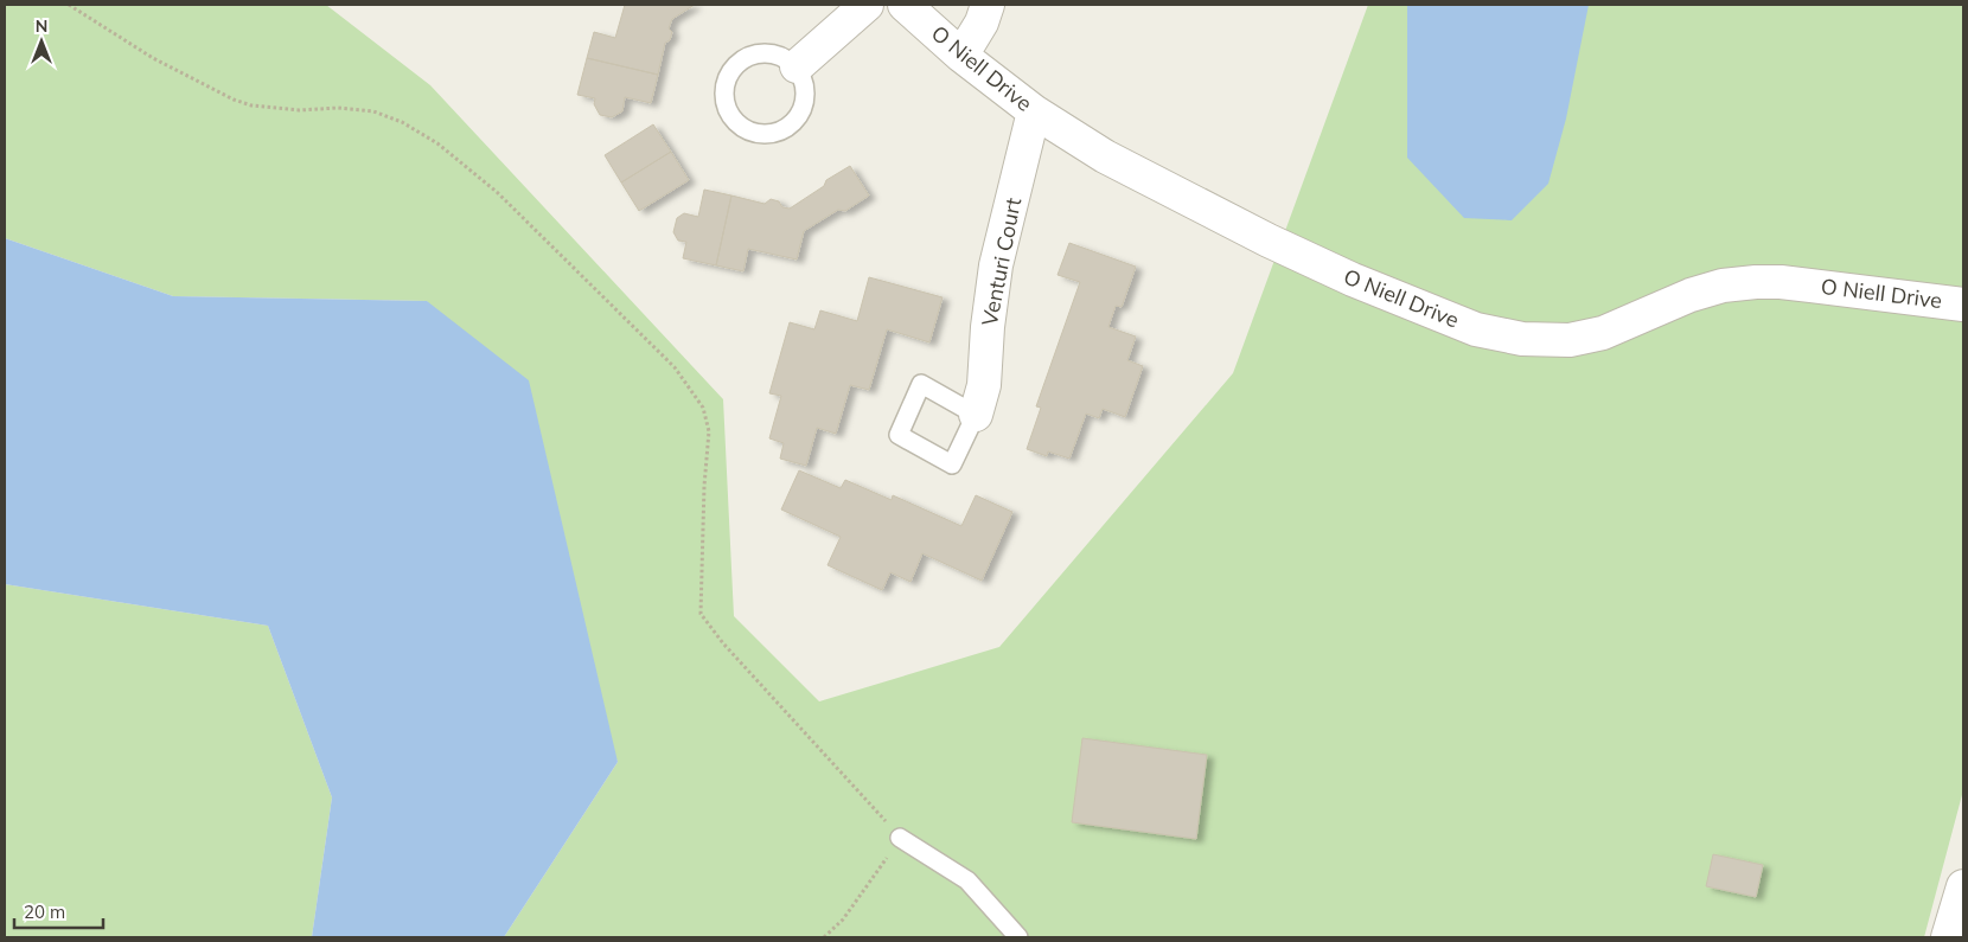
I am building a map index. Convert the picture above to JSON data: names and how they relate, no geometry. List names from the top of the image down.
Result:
{
  "streets": {
    "street": ["O Niell Drive", "Venturi Court"]
  },
  "crossings": [
    ["O Niell Drive", "Venturi Court"]
  ],
  "scale_bar": "20 m",
  "north": "top"
}
